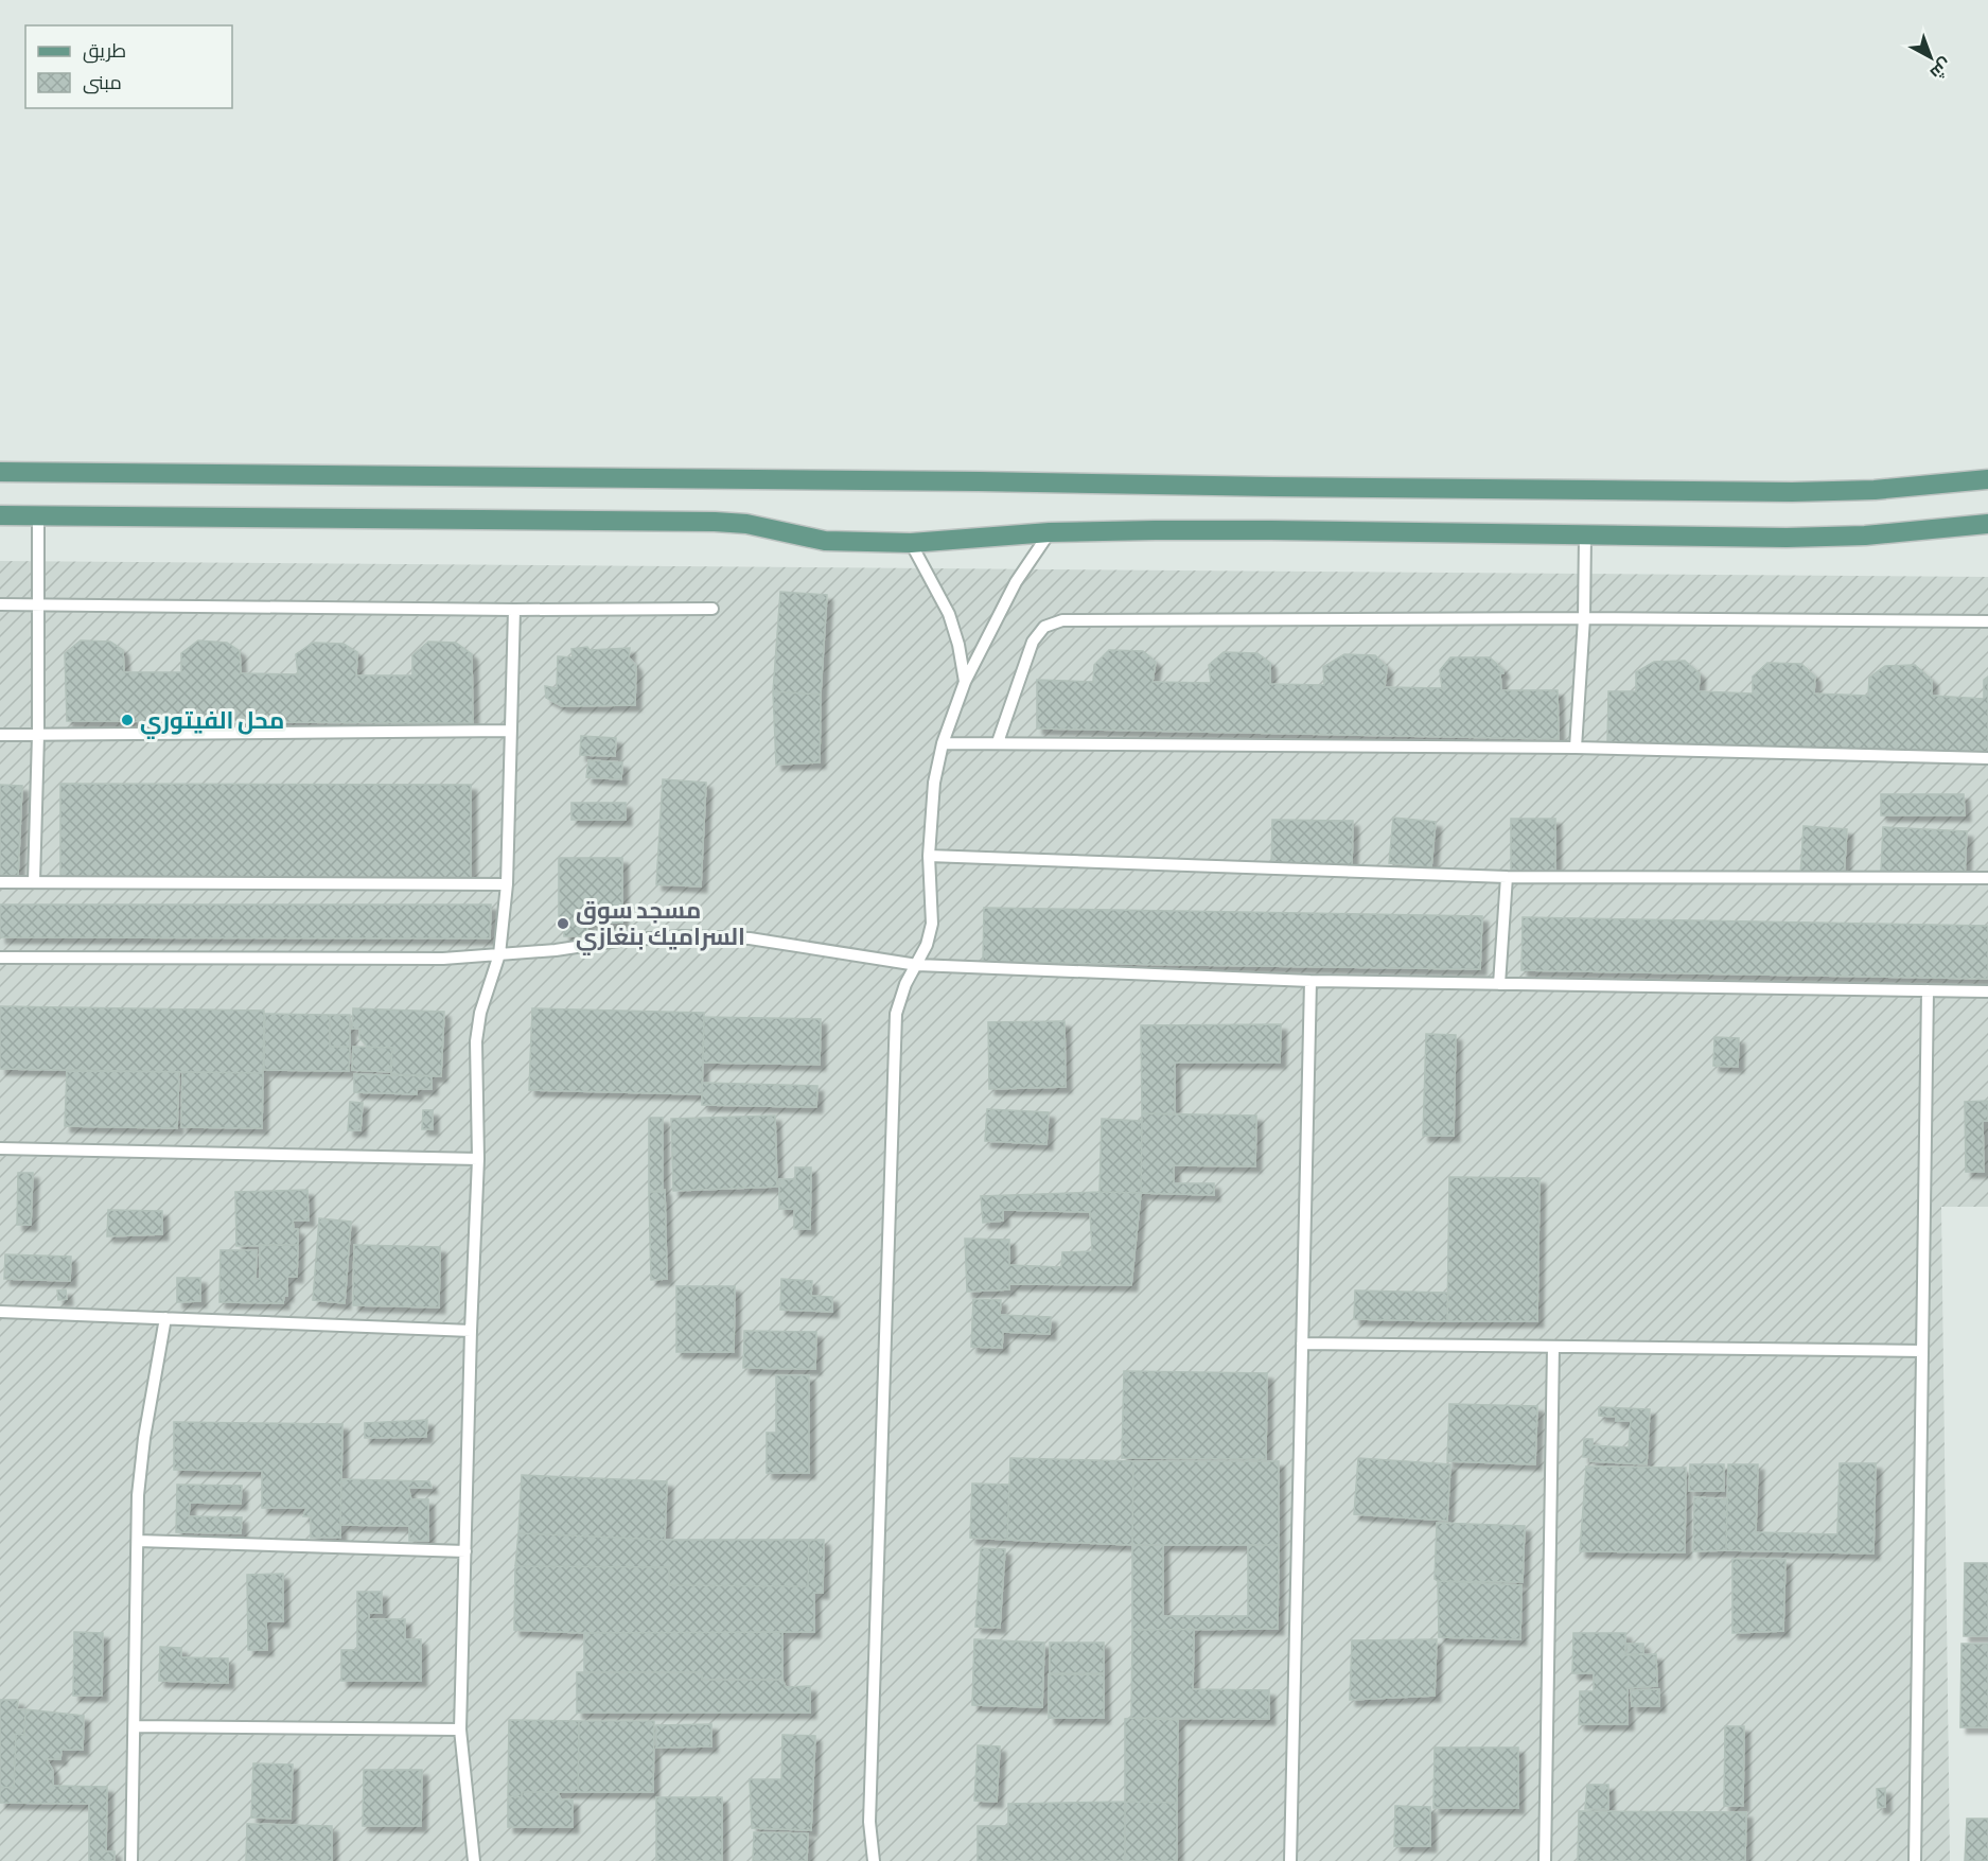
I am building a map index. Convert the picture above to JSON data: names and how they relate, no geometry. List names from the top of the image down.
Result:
{
  "places": ["محل الفيتوري", "مسجد سوق السراميك بنغازي"],
  "legend": ["طريق", "مبنى"],
  "north": "bottom right"
}
